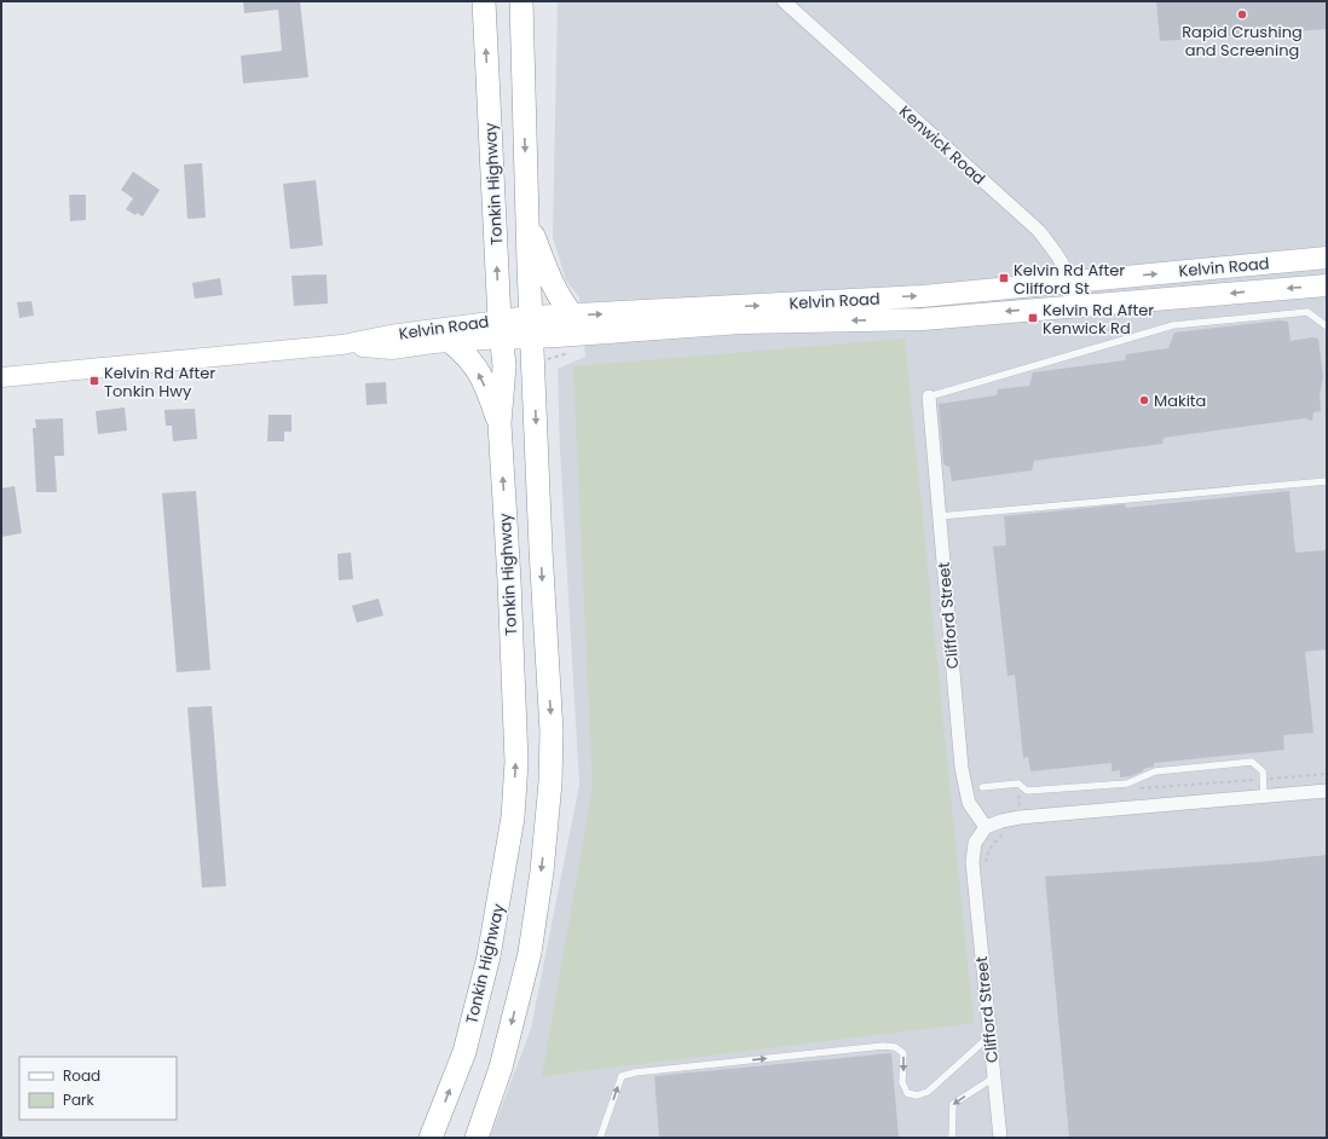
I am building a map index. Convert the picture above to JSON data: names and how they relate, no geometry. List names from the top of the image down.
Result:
{
  "streets": {
    "highway": ["Tonkin Highway"],
    "main road": ["Kelvin Road"],
    "street": ["Kenwick Road", "Clifford Street"]
  },
  "crossings": [
    ["Kenwick Road", "Kelvin Road"],
    ["Tonkin Highway", "Kelvin Road"]
  ],
  "places": {
    "other": ["Rapid Crushing and Screening", "Makita"],
    "transit": ["Kelvin Rd After Clifford St", "Kelvin Rd After Kenwick Rd", "Kelvin Rd After Tonkin Hwy"]
  },
  "legend": ["Road", "Park"]
}
